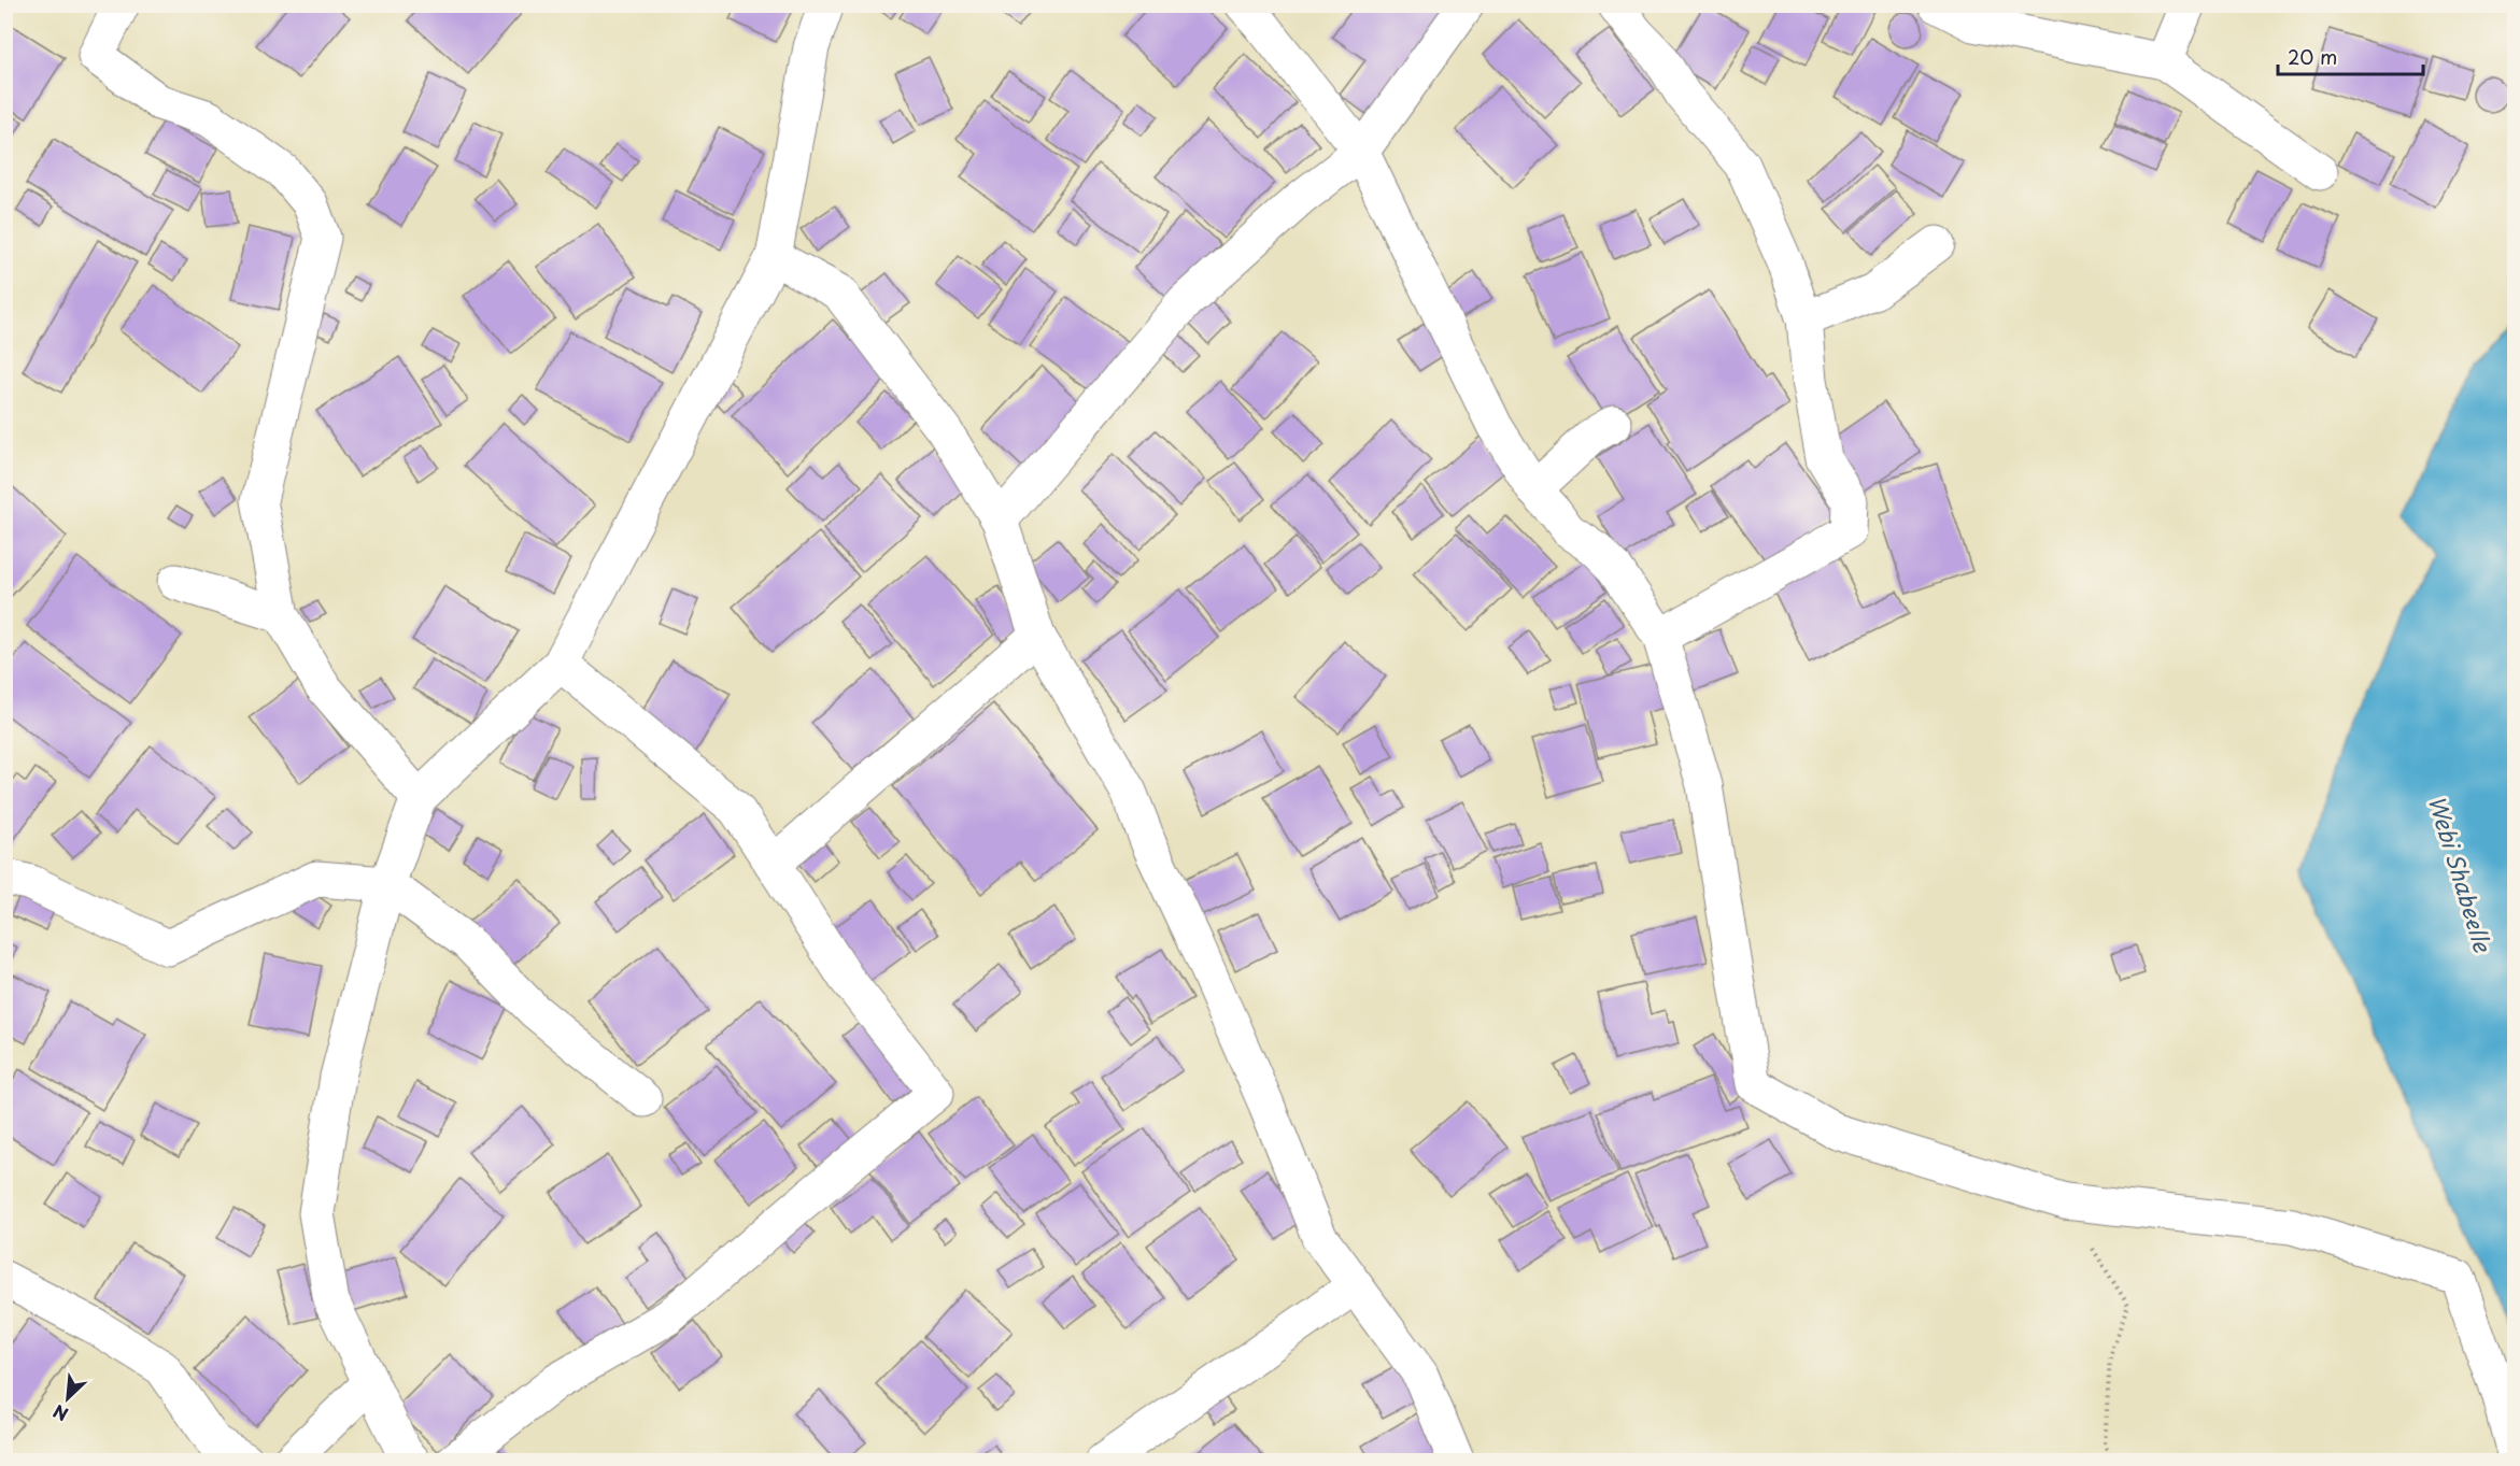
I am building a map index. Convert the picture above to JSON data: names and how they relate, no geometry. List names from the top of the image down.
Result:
{
  "water": ["Webi Shabeelle"],
  "scale_bar": "20 m",
  "north": "bottom left"
}
